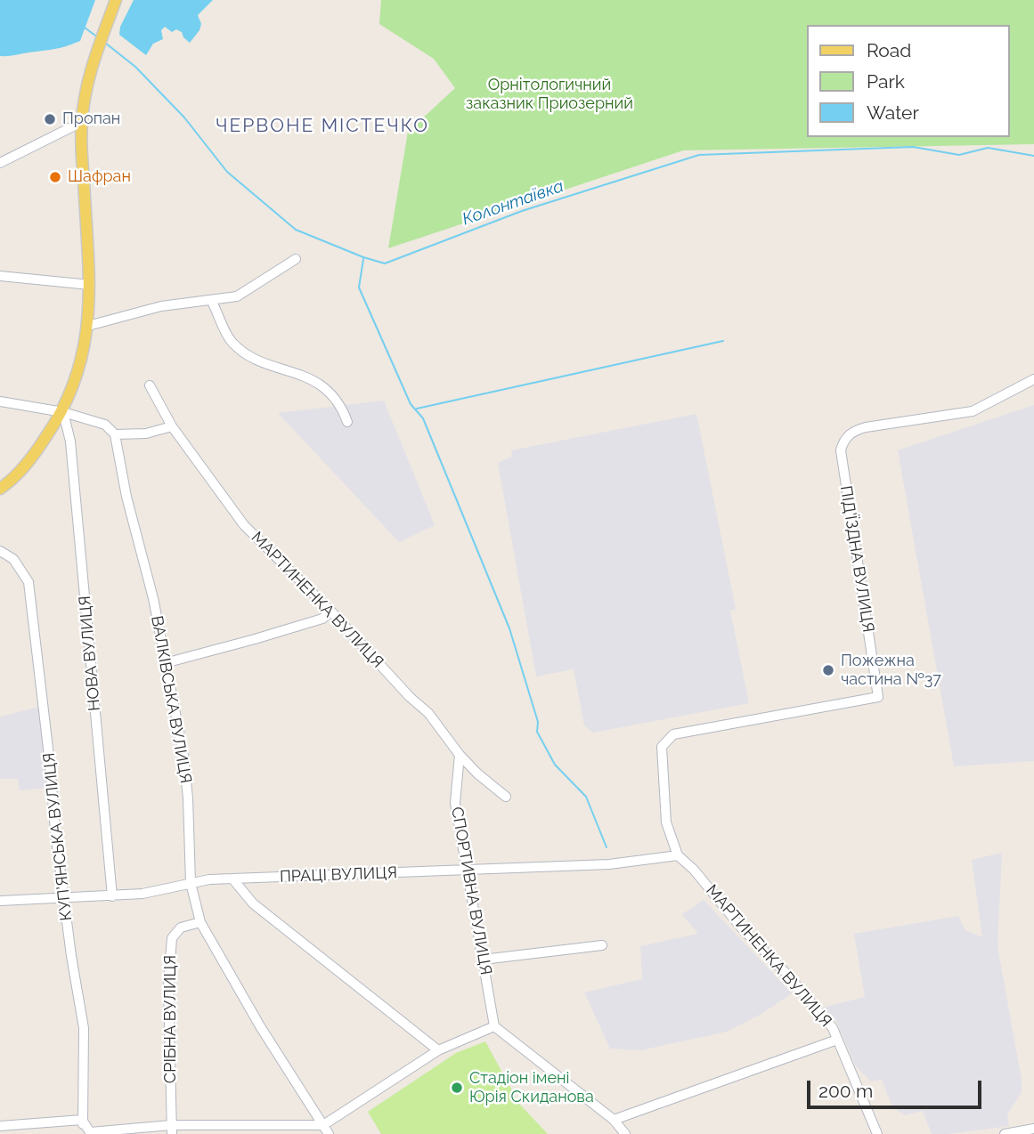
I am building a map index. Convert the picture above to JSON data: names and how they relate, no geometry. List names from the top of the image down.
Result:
{
  "streets": {
    "street": [
      "ПІД’ЇЗДНА ВУЛИЦЯ",
      "МАРТИНЕНКА ВУЛИЦЯ",
      "НОВА ВУЛИЦЯ",
      "ВАЛКІВСЬКА ВУЛИЦЯ",
      "КУП’ЯНСЬКА ВУЛИЦЯ",
      "ПРАЦІ ВУЛИЦЯ",
      "СПОРТИВНА ВУЛИЦЯ",
      "СРІБНА ВУЛИЦЯ"
    ]
  },
  "crossings": [
    ["ПІД’ЇЗДНА ВУЛИЦЯ", "МАРТИНЕНКА ВУЛИЦЯ"],
    ["ПІД’ЇЗДНА ВУЛИЦЯ", "ПРАЦІ ВУЛИЦЯ"],
    ["МАРТИНЕНКА ВУЛИЦЯ", "ПРАЦІ ВУЛИЦЯ"],
    ["МАРТИНЕНКА ВУЛИЦЯ", "СПОРТИВНА ВУЛИЦЯ"],
    ["НОВА ВУЛИЦЯ", "ПРАЦІ ВУЛИЦЯ"],
    ["ВАЛКІВСЬКА ВУЛИЦЯ", "ПРАЦІ ВУЛИЦЯ"],
    ["ВАЛКІВСЬКА ВУЛИЦЯ", "СРІБНА ВУЛИЦЯ"],
    ["КУП’ЯНСЬКА ВУЛИЦЯ", "ПРАЦІ ВУЛИЦЯ"],
    ["ПРАЦІ ВУЛИЦЯ", "СПОРТИВНА ВУЛИЦЯ"]
  ],
  "districts": ["ЧЕРВОНЕ МІСТЕЧКО"],
  "water": ["Колонтаївка"],
  "parks": ["Орнiтологичний заказник Приозерний"],
  "places": [
    "Пропан",
    "Шафран",
    "Пожежна частина №37",
    "Стадiон імені Юрія Скиданова"
  ],
  "legend": ["Road", "Park", "Water"],
  "scale_bar": "200 m"
}
